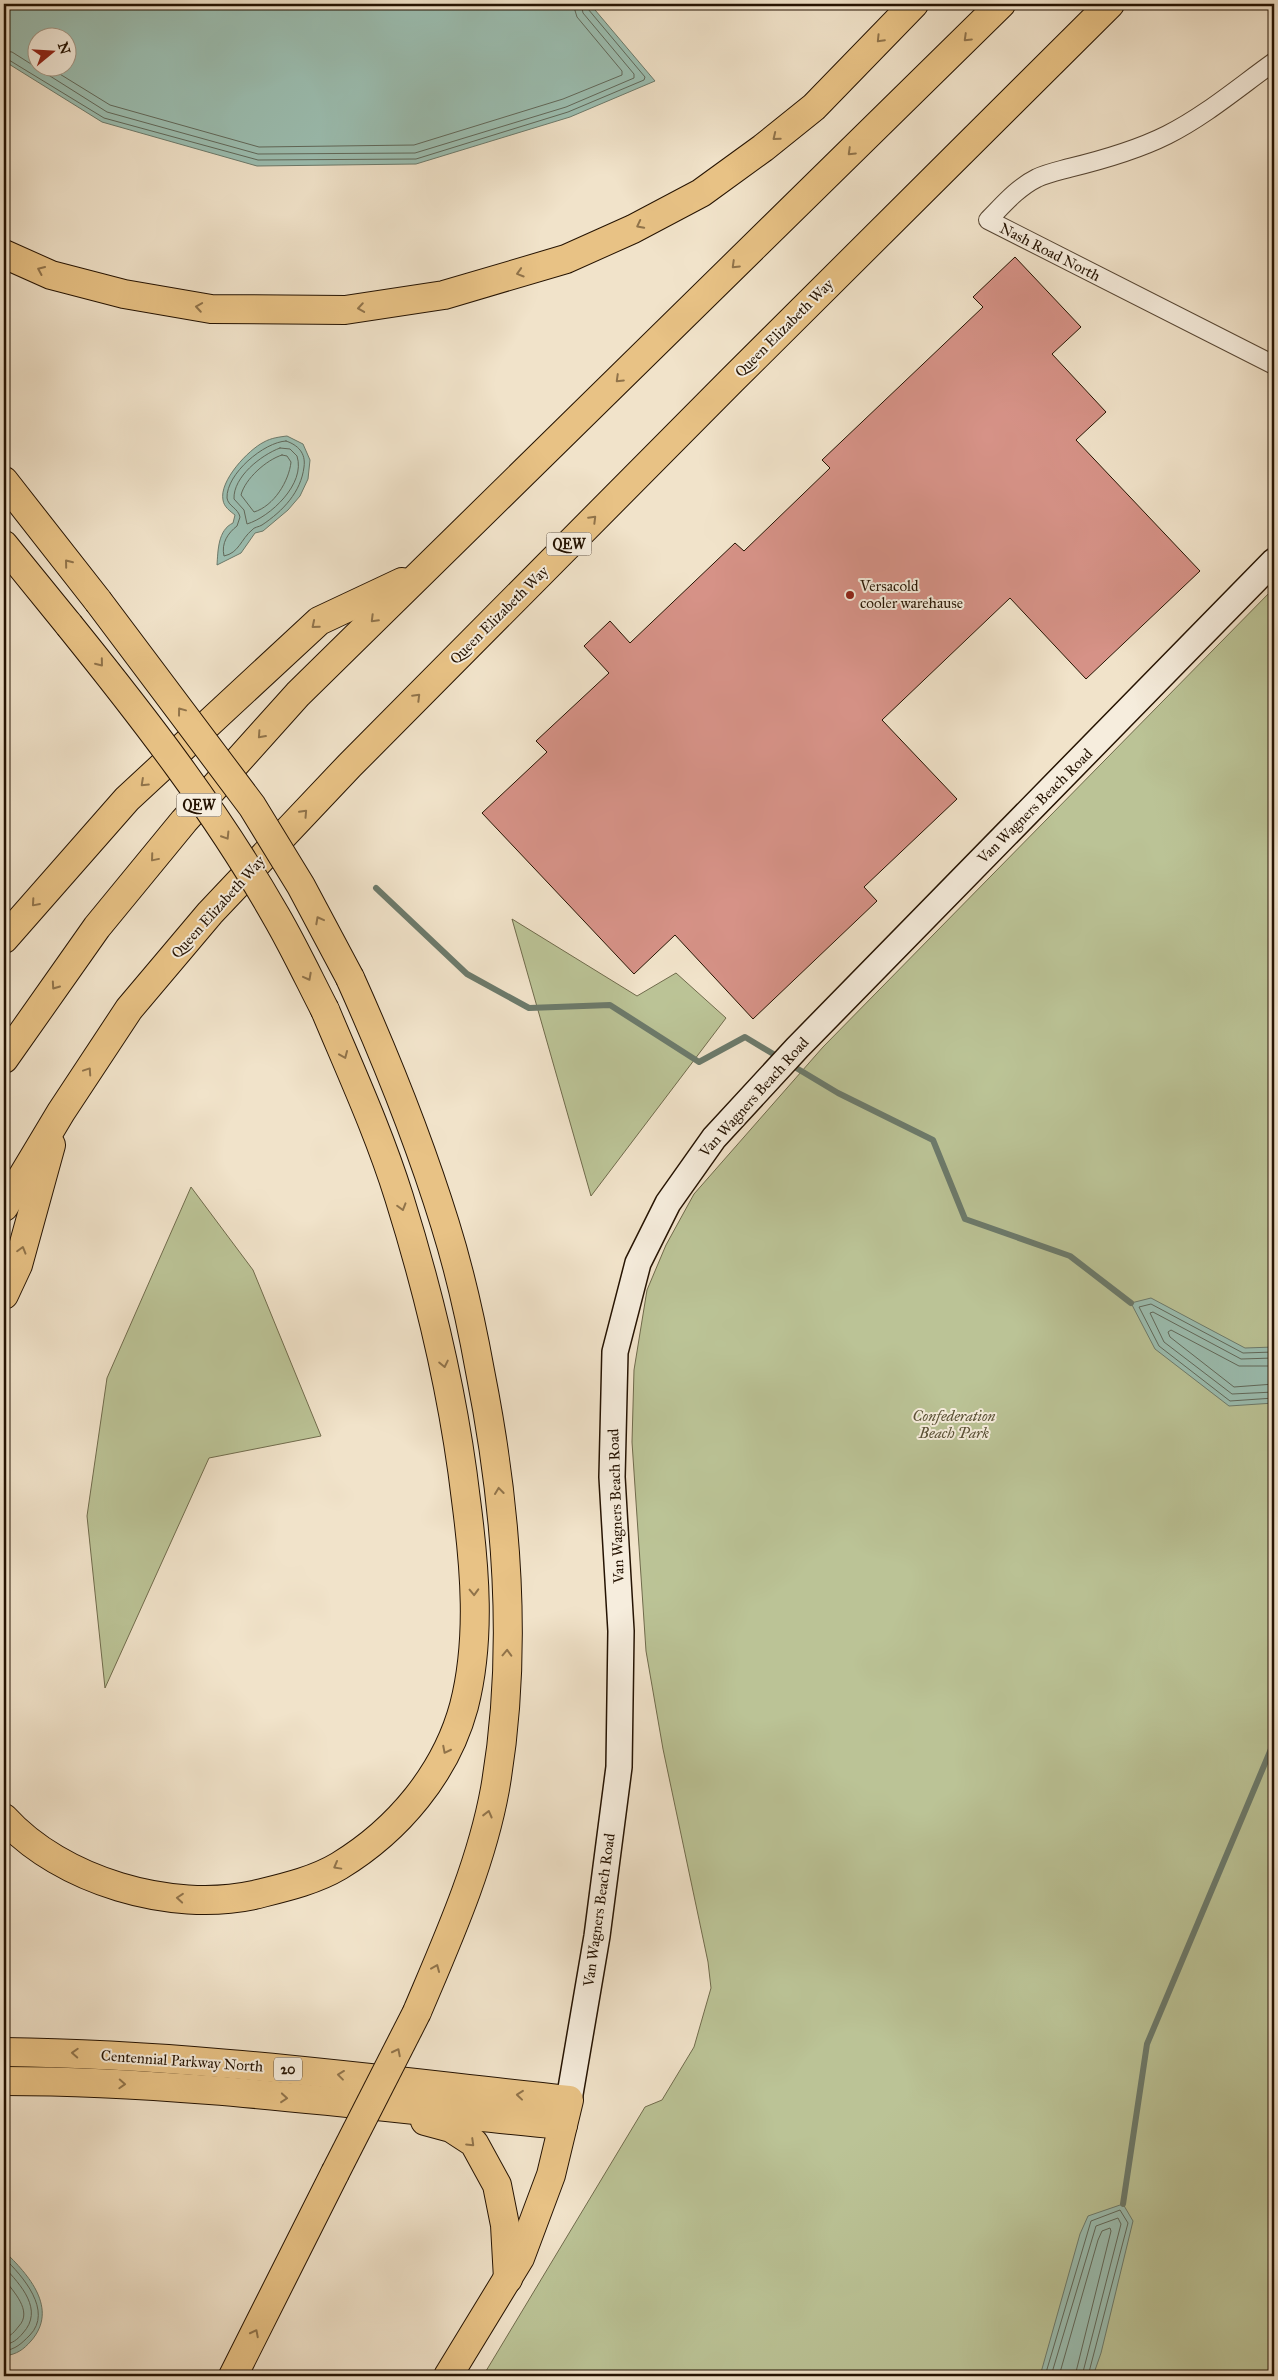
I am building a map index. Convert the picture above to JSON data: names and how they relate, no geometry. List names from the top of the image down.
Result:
{
  "streets": {
    "main road": [
      "Queen Elizabeth Way",
      "QEW",
      "Centennial Parkway North",
      "20"
    ],
    "street": ["Nash Road North", "Van Wagners Beach Road"]
  },
  "crossings": [
    ["Van Wagners Beach Road", "Centennial Parkway North"]
  ],
  "parks": ["Confederation Beach Park"],
  "places": ["Versacold cooler warehause"],
  "north": "right"
}
